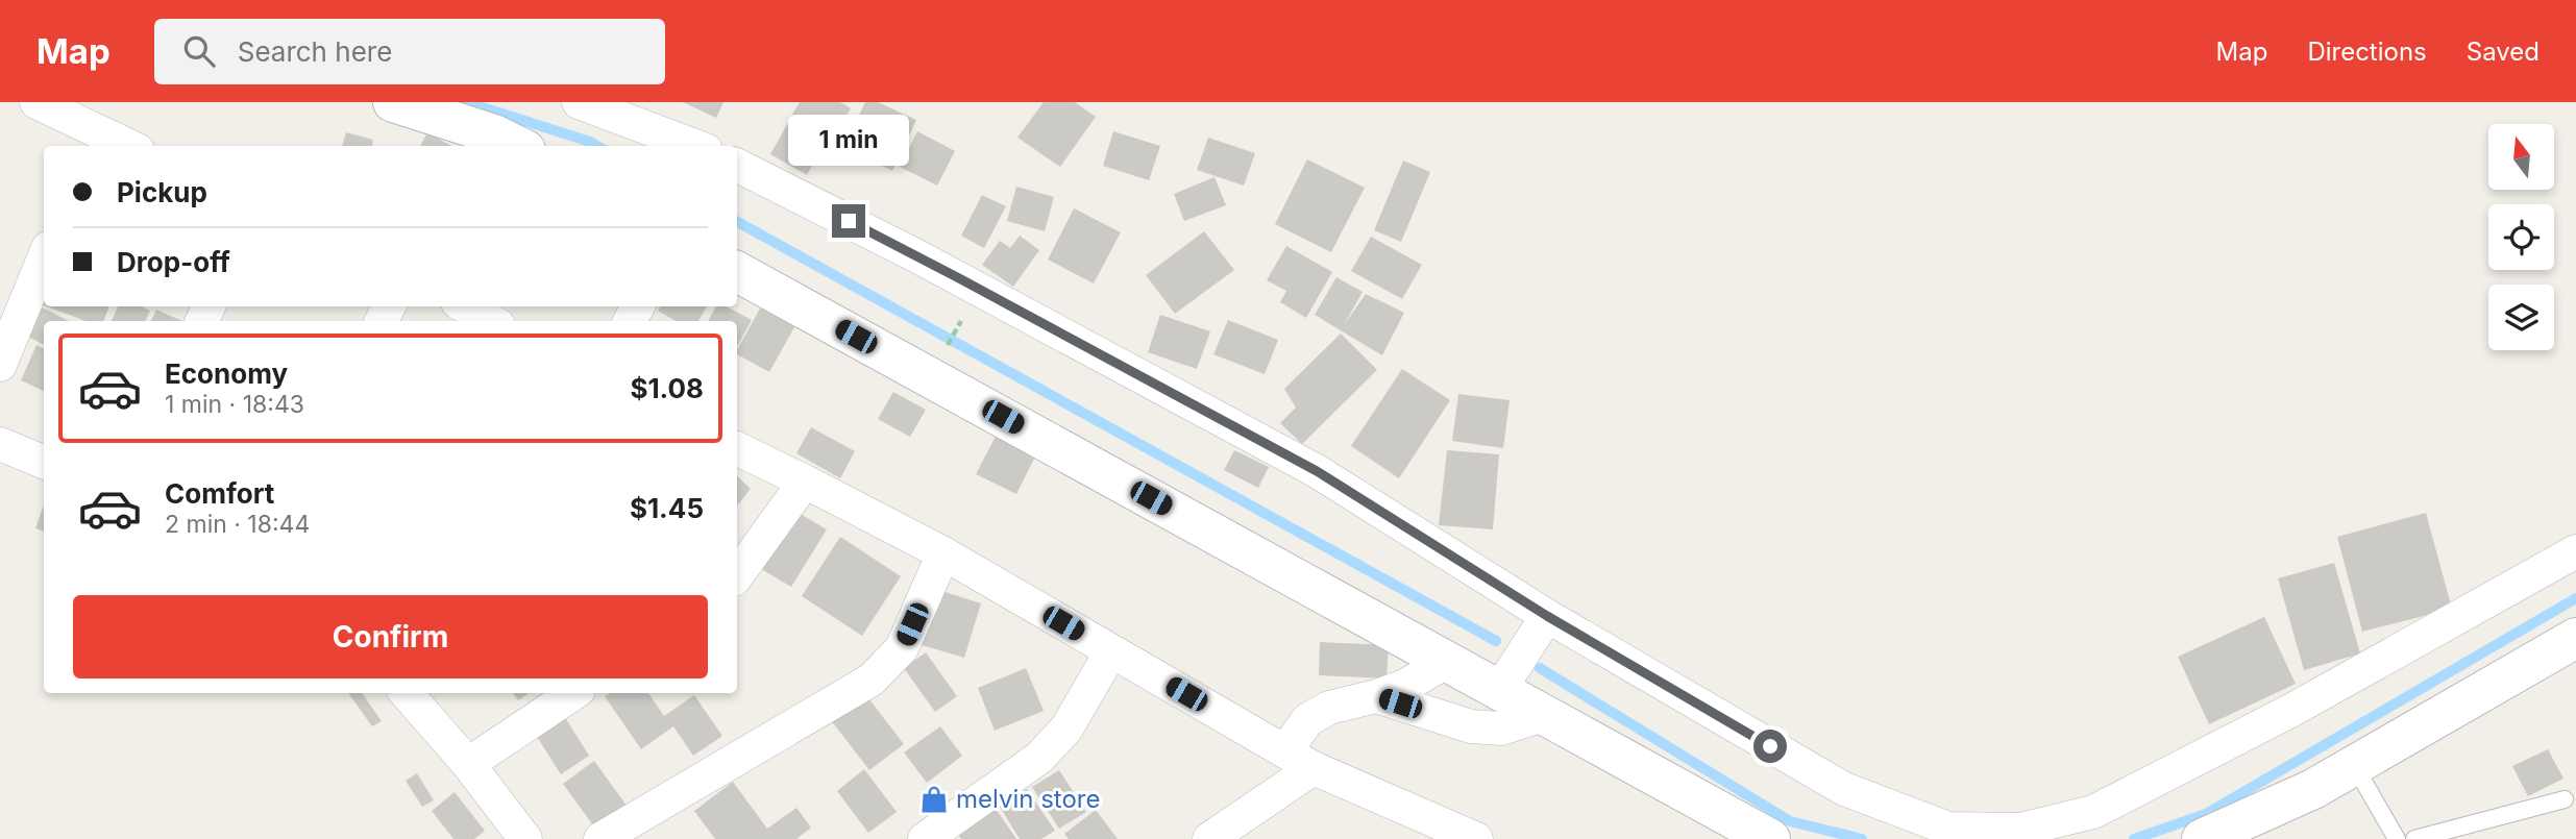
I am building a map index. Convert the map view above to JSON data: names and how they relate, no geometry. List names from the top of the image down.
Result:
{
  "places": {
    "shop": ["melvin store"]
  },
  "north": "top",
  "page": {
    "header": "Map",
    "search": "Search here",
    "nav": ["Map", "Directions", "Saved"],
    "bubble": "1 min",
    "banner": ["Pickup", "Drop-off"],
    "list": [
      {
        "name": "Economy",
        "note": "1 min · 18:43",
        "value": "$1.08"
      },
      {
        "name": "Comfort",
        "note": "2 min · 18:44",
        "value": "$1.45"
      }
    ],
    "buttons": "Confirm"
  }
}
